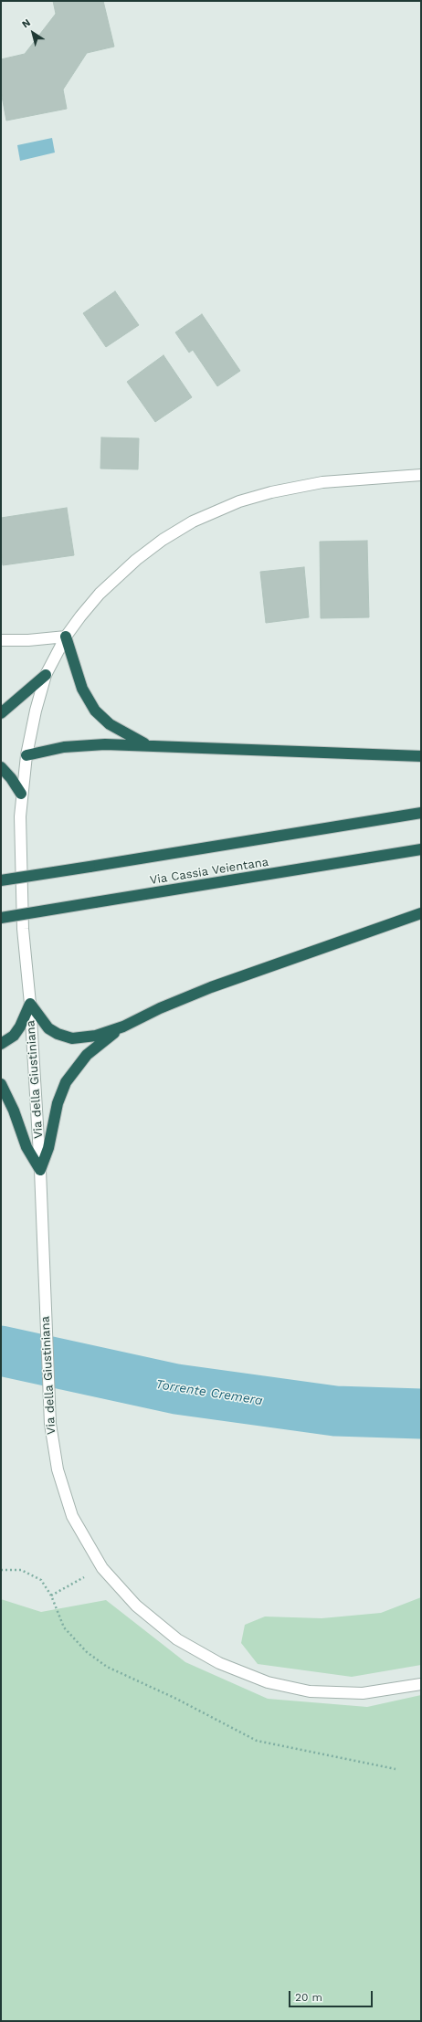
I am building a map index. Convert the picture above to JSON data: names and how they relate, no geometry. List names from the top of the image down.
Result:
{
  "streets": {
    "highway": ["Via Cassia Veientana"],
    "street": ["Via della Giustiniana"]
  },
  "water": ["Torrente Cremera"],
  "scale_bar": "20 m",
  "north": "top left"
}
